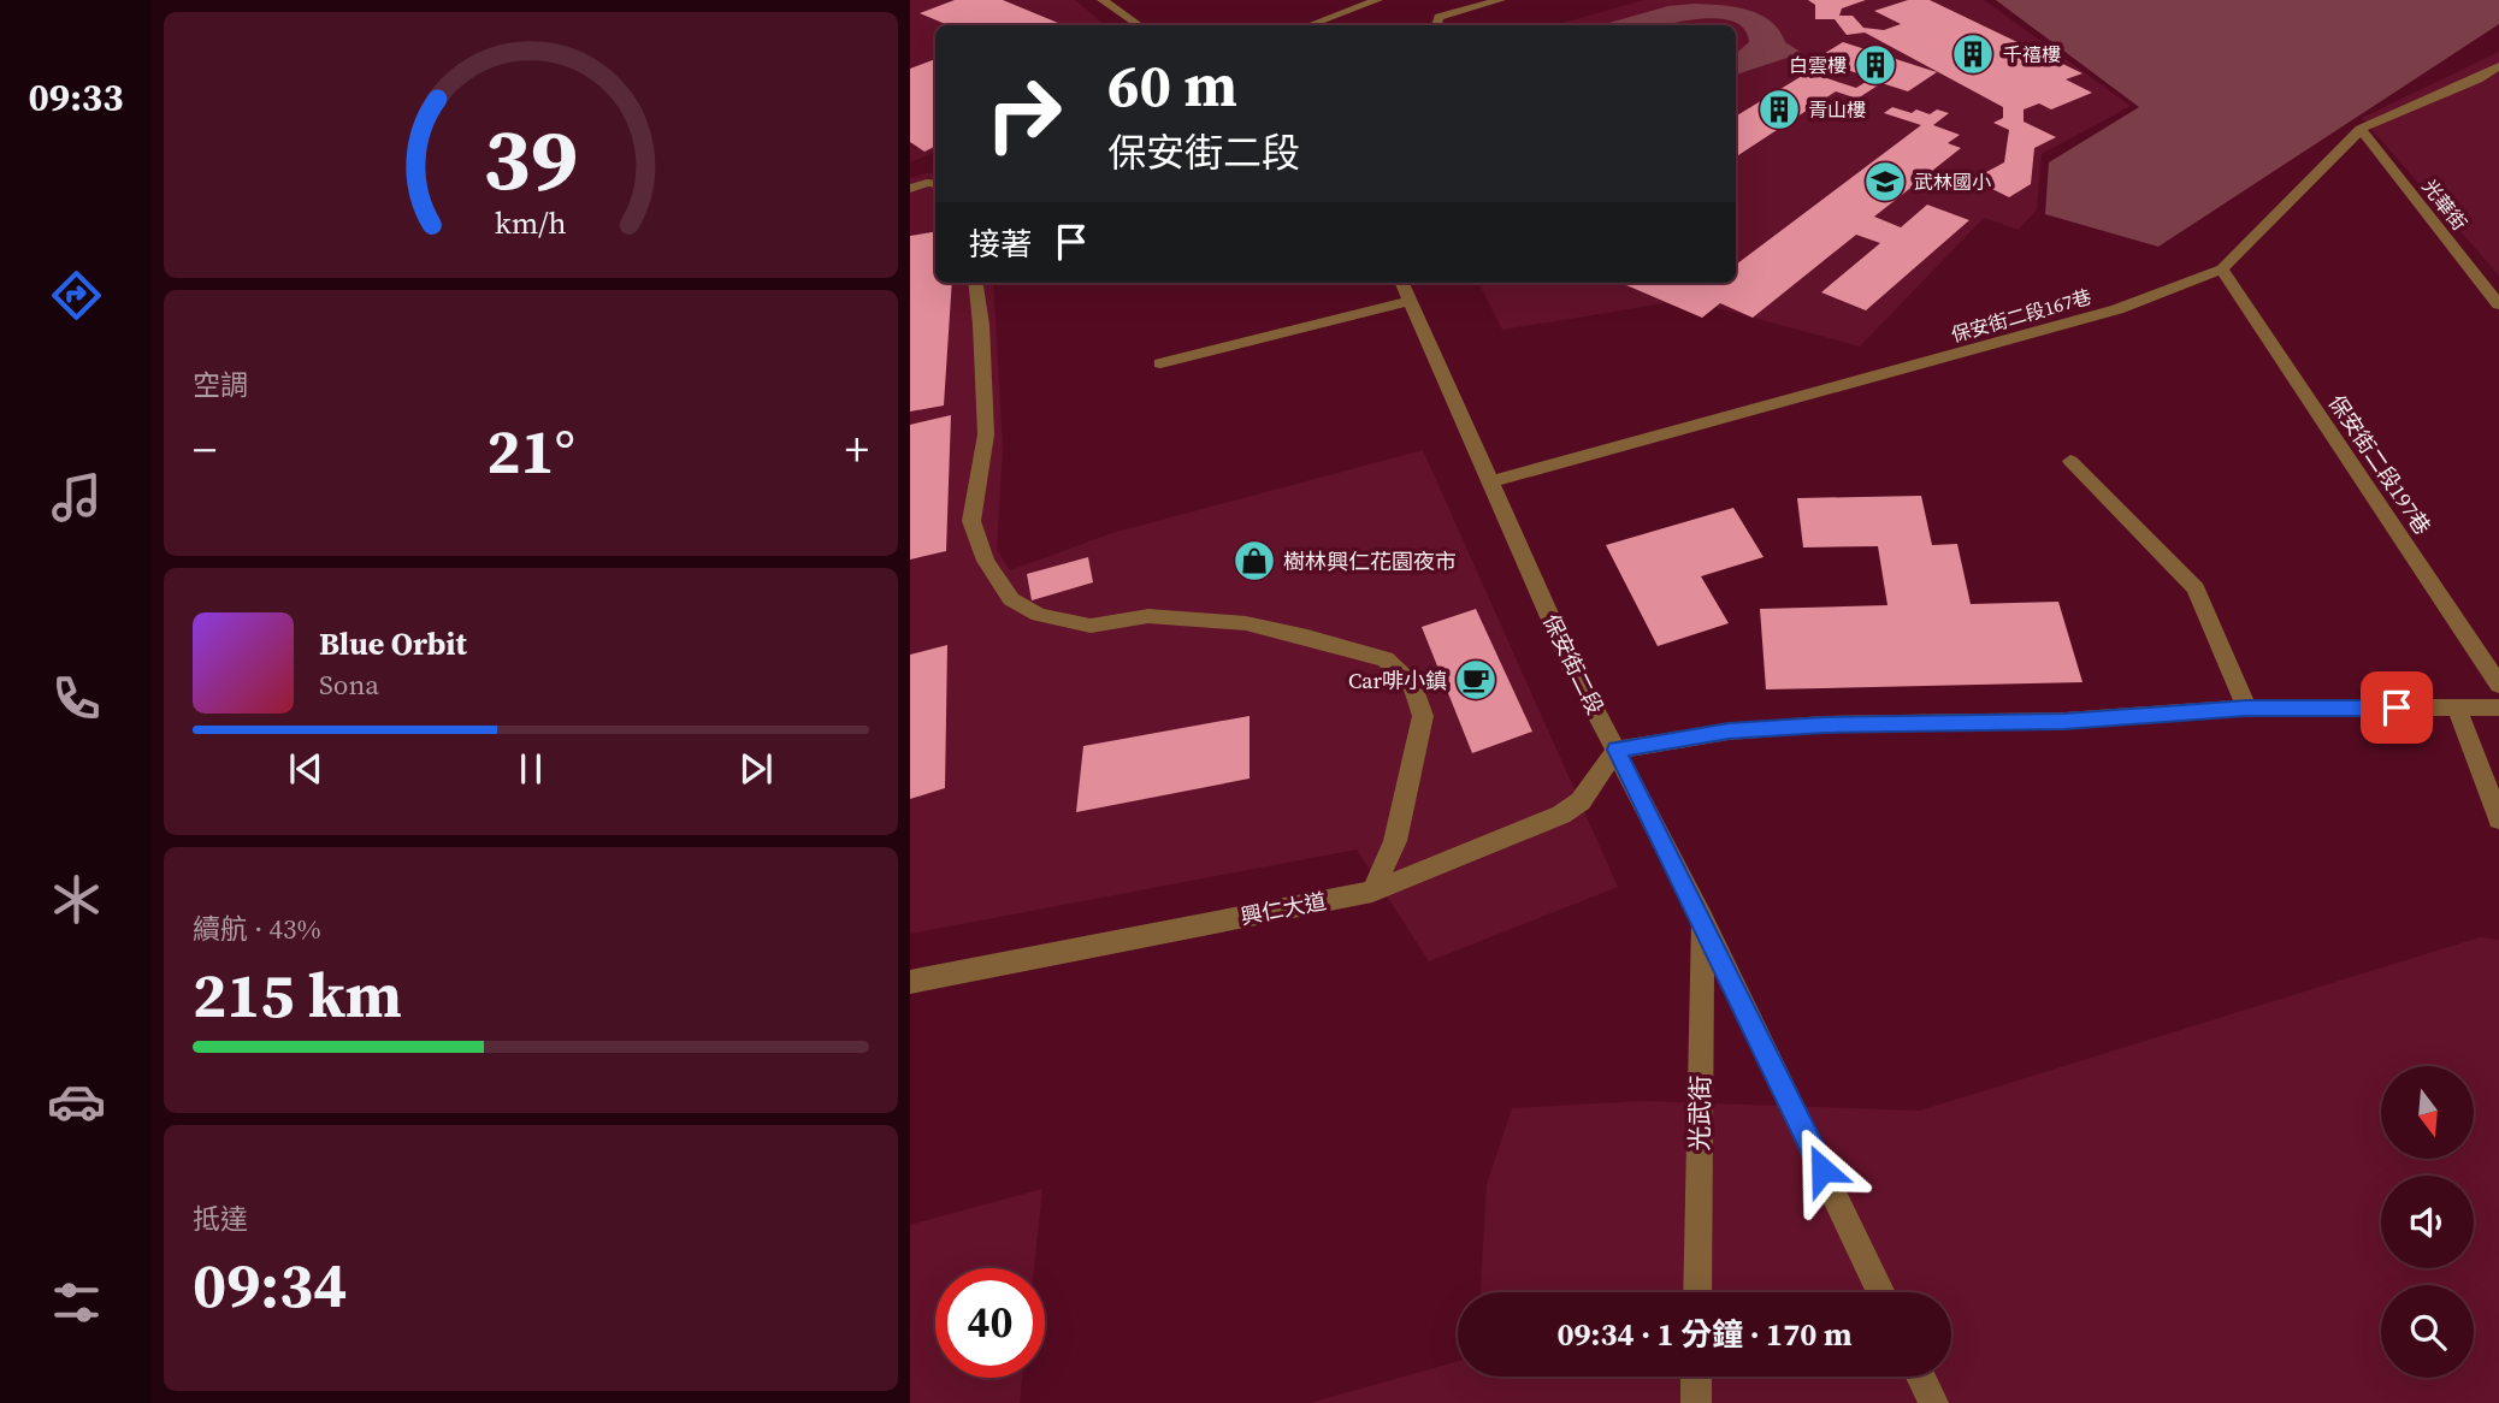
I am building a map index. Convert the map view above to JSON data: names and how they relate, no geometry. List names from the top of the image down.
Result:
{
  "streets": {
    "street": [
      "光華街",
      "保安街二段167巷",
      "保安街二段197巷",
      "保安街二段",
      "興仁大道",
      "光武街"
    ]
  },
  "crossings": [
    ["光華街", "保安街二段167巷"],
    ["保安街二段167巷", "保安街二段197巷"],
    ["保安街二段167巷", "保安街二段"],
    ["保安街二段", "興仁大道"],
    ["保安街二段", "光武街"]
  ],
  "places": {
    "building": ["千禧樓", "白雲樓", "青山樓"],
    "school or university": ["武林國小"],
    "shop": ["樹林興仁花園夜市"],
    "cafe": ["Car啡小鎮"]
  },
  "north": "bottom",
  "page": {
    "tabs": "09:33",
    "turn": ["60 m", "保安街二段"],
    "then": "接著",
    "tile": [
      "空調",
      ["續航 · 43%", "215 km"],
      ["抵達", "09:34"]
    ],
    "heat": ["−", "21°", "+"],
    "song": ["Blue Orbit", "Sona"],
    "limit": "40",
    "trip": "09:34 · 1 分鐘 · 170 m",
    "gauge": ["39", "km/h"]
  }
}
